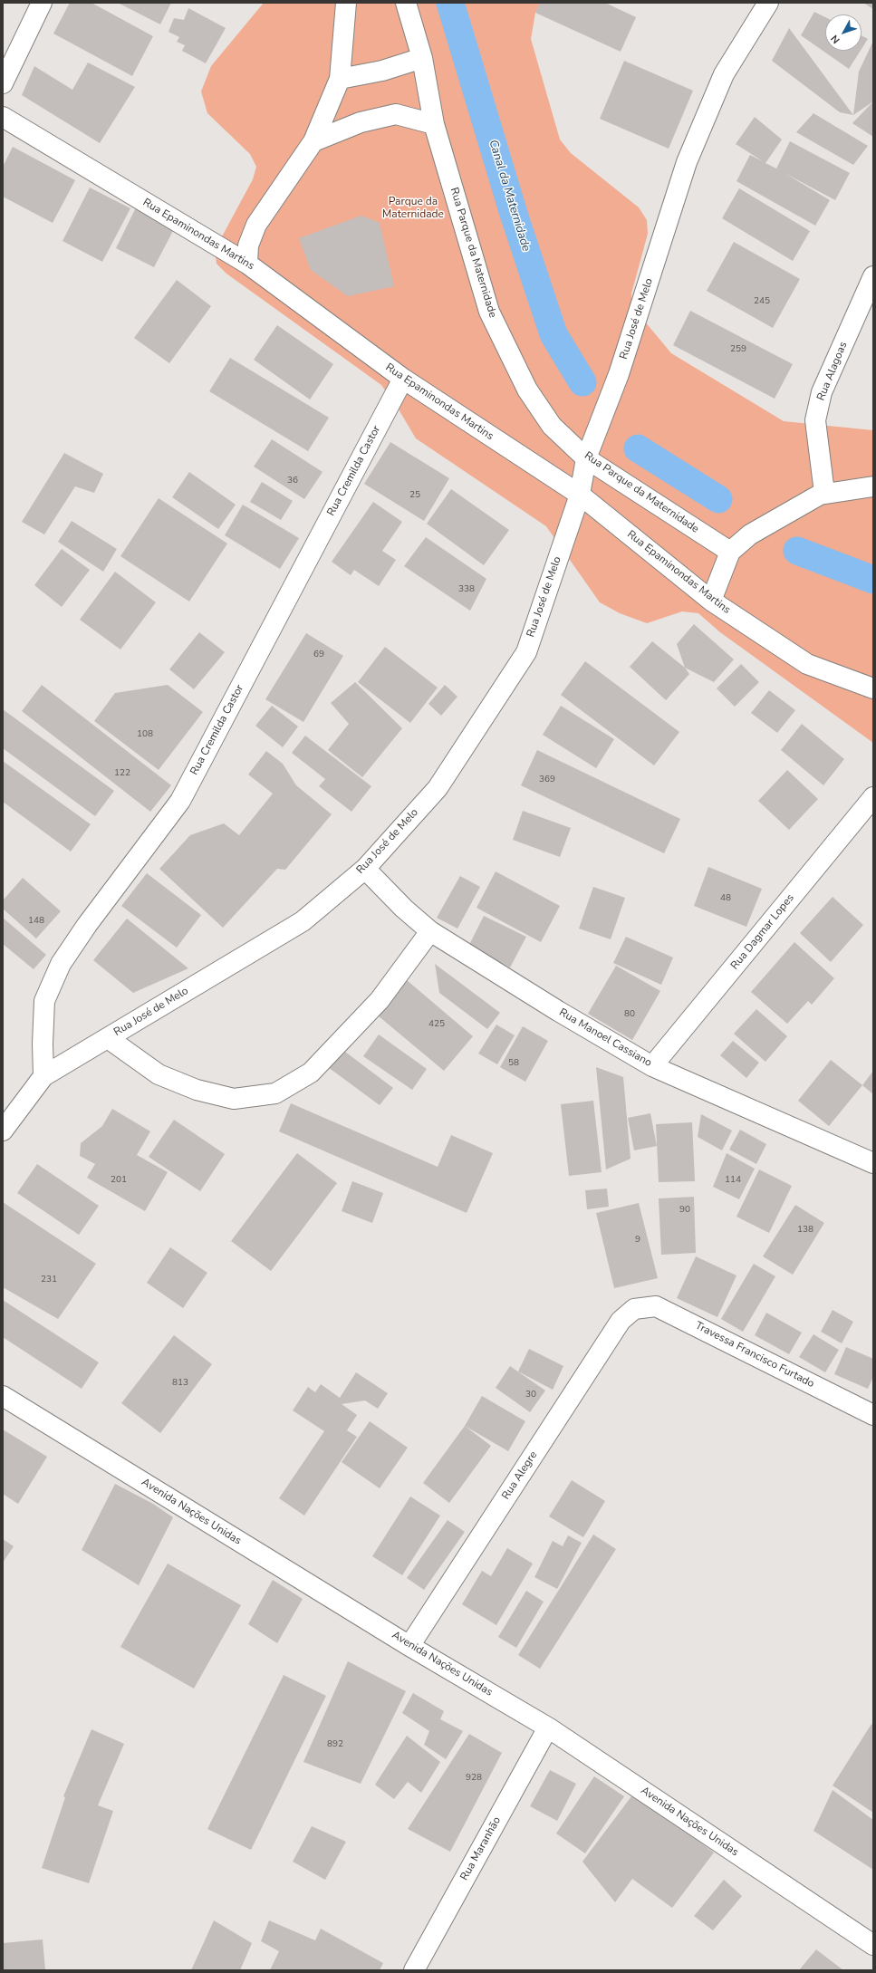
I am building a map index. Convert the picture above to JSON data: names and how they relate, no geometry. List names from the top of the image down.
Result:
{
  "streets": {
    "street": [
      "Rua Epaminondas Martins",
      "Rua Parque da Maternidade",
      "Rua José de Melo",
      "Rua Alagoas",
      "Rua Cremilda Castor",
      "Rua Dagmar Lopes",
      "Rua Manoel Cassiano",
      "Travessa Francisco Furtado",
      "Rua Alegre",
      "Avenida Nações Unidas",
      "Rua Maranhão"
    ]
  },
  "crossings": [
    ["Rua Epaminondas Martins", "Rua José de Melo"],
    ["Rua Epaminondas Martins", "Rua Cremilda Castor"],
    ["Rua Parque da Maternidade", "Rua José de Melo"],
    ["Rua José de Melo", "Rua Cremilda Castor"],
    ["Rua José de Melo", "Rua Manoel Cassiano"],
    ["Rua Dagmar Lopes", "Rua Manoel Cassiano"],
    ["Travessa Francisco Furtado", "Rua Alegre"],
    ["Rua Alegre", "Avenida Nações Unidas"],
    ["Avenida Nações Unidas", "Rua Maranhão"]
  ],
  "water": ["Canal da Maternidade"],
  "parks": ["Parque da Maternidade"],
  "house_numbers": [
    "245",
    "259",
    "36",
    "25",
    "338",
    "69",
    "108",
    "122",
    "369",
    "48",
    "148",
    "80",
    "425",
    "58",
    "201",
    "114",
    "90",
    "138",
    "9",
    "231",
    "813",
    "30",
    "892",
    "928"
  ],
  "north": "bottom left"
}
